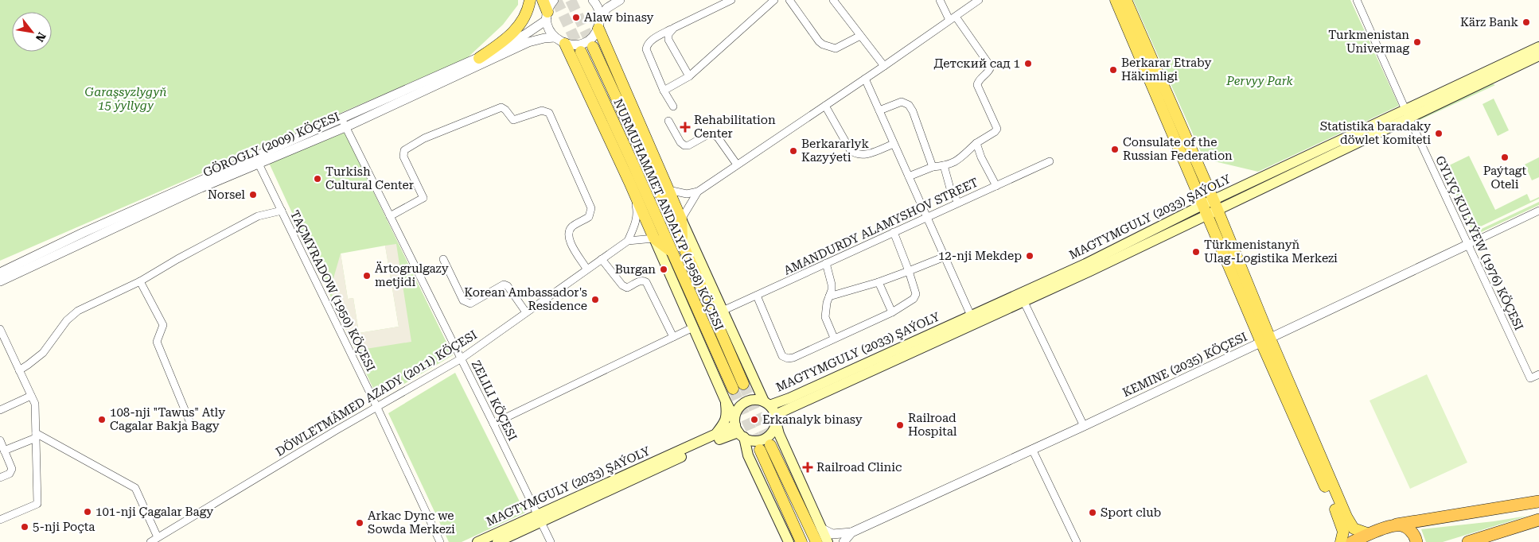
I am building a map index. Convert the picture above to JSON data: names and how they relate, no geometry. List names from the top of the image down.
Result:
{
  "streets": {
    "main road": ["NURMUHAMMET ANDALYP (1958) KÖÇESI", "MAGTYMGULY (2033) ŞAÝOLY"],
    "street": [
      "GÖROGLY (2009) KÖÇESI",
      "AMANDURDY ALAMYSHOV STREET",
      "GYLYÇ KULYÝEW (1976) KÖÇESI",
      "TAÇMYRADOW (1950) KÖÇESI",
      "KEMINE (2035) KÖÇESI",
      "DÖWLETMÄMED AZADY (2011) KÖÇESI",
      "ZELILI KÖÇESI"
    ]
  },
  "crossings": [
    ["GÖROGLY (2009) KÖÇESI", "TAÇMYRADOW (1950) KÖÇESI"],
    ["GÖROGLY (2009) KÖÇESI", "ZELILI KÖÇESI"],
    ["MAGTYMGULY (2033) ŞAÝOLY", "GYLYÇ KULYÝEW (1976) KÖÇESI"],
    ["MAGTYMGULY (2033) ŞAÝOLY", "ZELILI KÖÇESI"],
    ["GYLYÇ KULYÝEW (1976) KÖÇESI", "KEMINE (2035) KÖÇESI"],
    ["TAÇMYRADOW (1950) KÖÇESI", "DÖWLETMÄMED AZADY (2011) KÖÇESI"],
    ["DÖWLETMÄMED AZADY (2011) KÖÇESI", "ZELILI KÖÇESI"]
  ],
  "parks": ["Pervyy Park", "Garaşsyzlygyň 15 ýyllygy"],
  "places": {
    "other": [
      "Alaw binasy",
      "Kärz Bank",
      "Turkmenistan Univermag",
      "Детский сад 1",
      "Berkarar Etraby Häkimligi",
      "Statistika baradaky döwlet komiteti",
      "Consulate of the Russian Federation",
      "Berkararlyk Kazyýeti",
      "Paýtagt Oteli",
      "Turkish Cultural Center",
      "Norsel",
      "Türkmenistanyň Ulag-Logistika Merkezi",
      "12-nji Mekdep",
      "Burgan",
      "Ärtogrulgazy metjidi",
      "Korean Ambassador's Residence",
      "108-nji \"Tawus\" Atly Cagalar Bakja Bagy",
      "Erkanalyk binasy",
      "Railroad Hospital",
      "101-nji Çagalar Bagy",
      "Sport club",
      "Arkac Dync we Sowda Merkezi",
      "5-nji Poçta"
    ],
    "health": ["Rehabilitation Center", "Railroad Clinic"]
  },
  "north": "bottom right"
}
